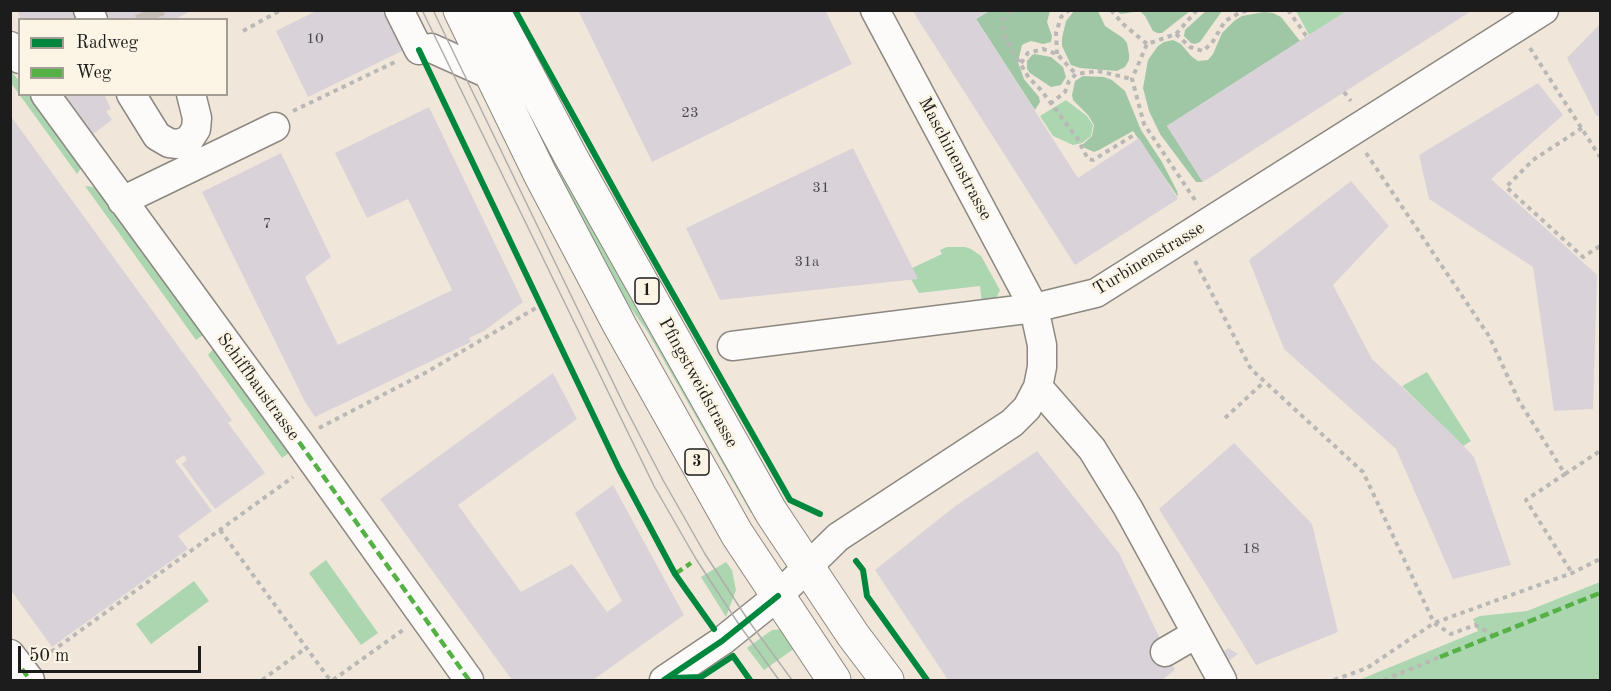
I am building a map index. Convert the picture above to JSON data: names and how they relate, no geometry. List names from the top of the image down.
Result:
{
  "streets": {
    "main road": ["1", "Pfingstweidstrasse", "3"],
    "street": ["Maschinenstrasse", "Turbinenstrasse", "Schiffbaustrasse"]
  },
  "crossings": [
    ["Maschinenstrasse", "Turbinenstrasse"]
  ],
  "house_numbers": [
    "10",
    "23",
    "31",
    "7",
    "31a",
    "18"
  ],
  "legend": ["Radweg", "Weg"],
  "scale_bar": "50 m"
}
